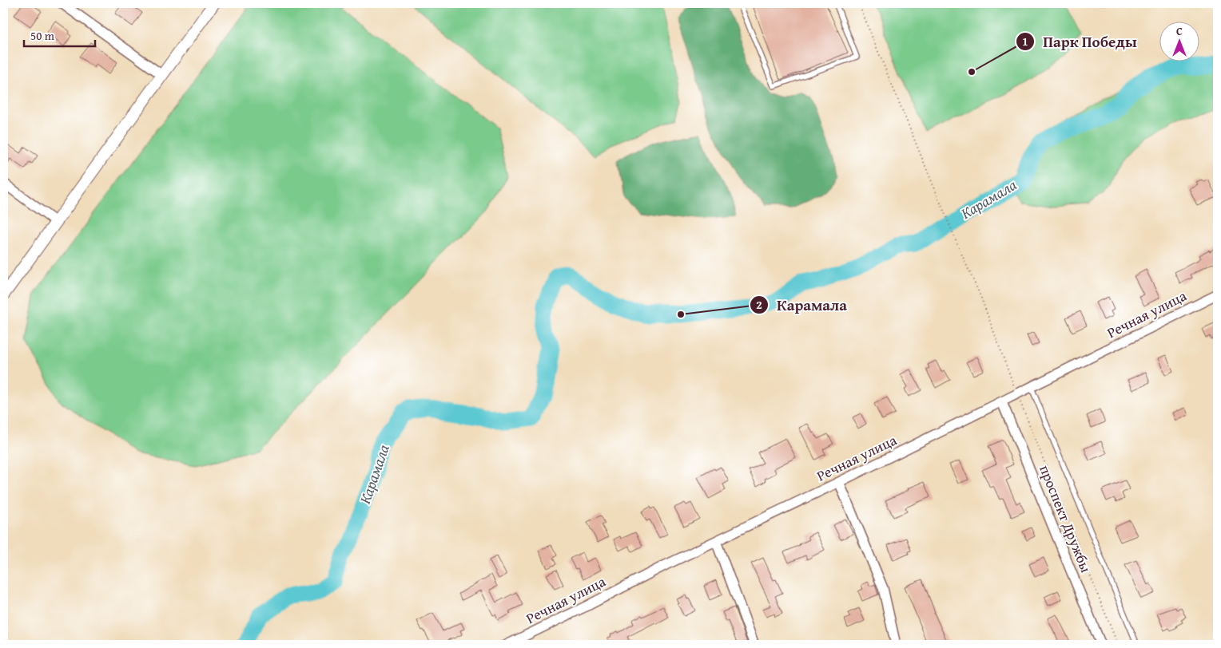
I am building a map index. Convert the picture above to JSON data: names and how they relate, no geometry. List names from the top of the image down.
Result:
{
  "streets": {
    "street": ["Речная улица", "проспект Дружбы"]
  },
  "crossings": [
    ["Речная улица", "проспект Дружбы"]
  ],
  "water": ["Карамала"],
  "places": ["Парк Победы", "Карамала"],
  "scale_bar": "50 m",
  "north": "top"
}
